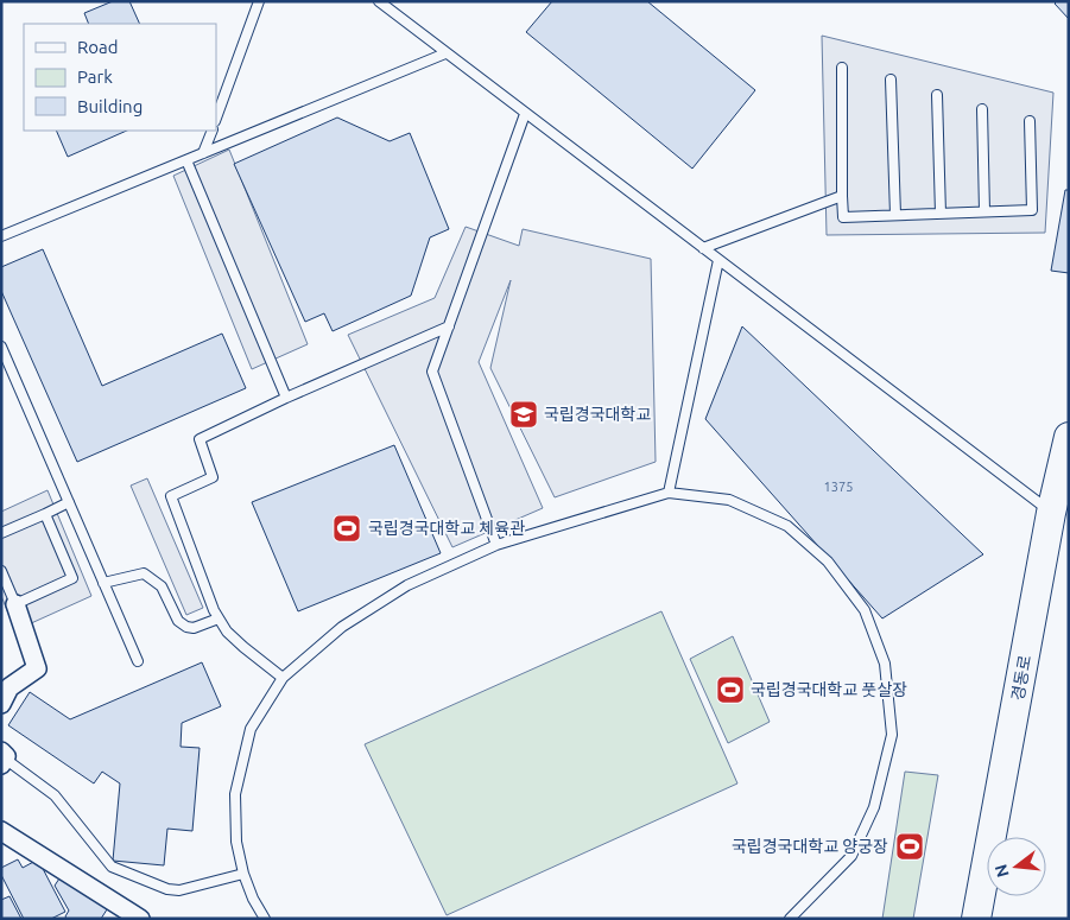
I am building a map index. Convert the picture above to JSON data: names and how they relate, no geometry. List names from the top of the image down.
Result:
{
  "streets": {
    "main road": ["경동로"]
  },
  "places": {
    "school or university": ["국립경국대학교"],
    "sports": ["국립경국대학교 체육관", "국립경국대학교 풋살장", "국립경국대학교 양궁장"]
  },
  "house_numbers": ["1375"],
  "legend": ["Road", "Park", "Building"],
  "north": "left"
}
